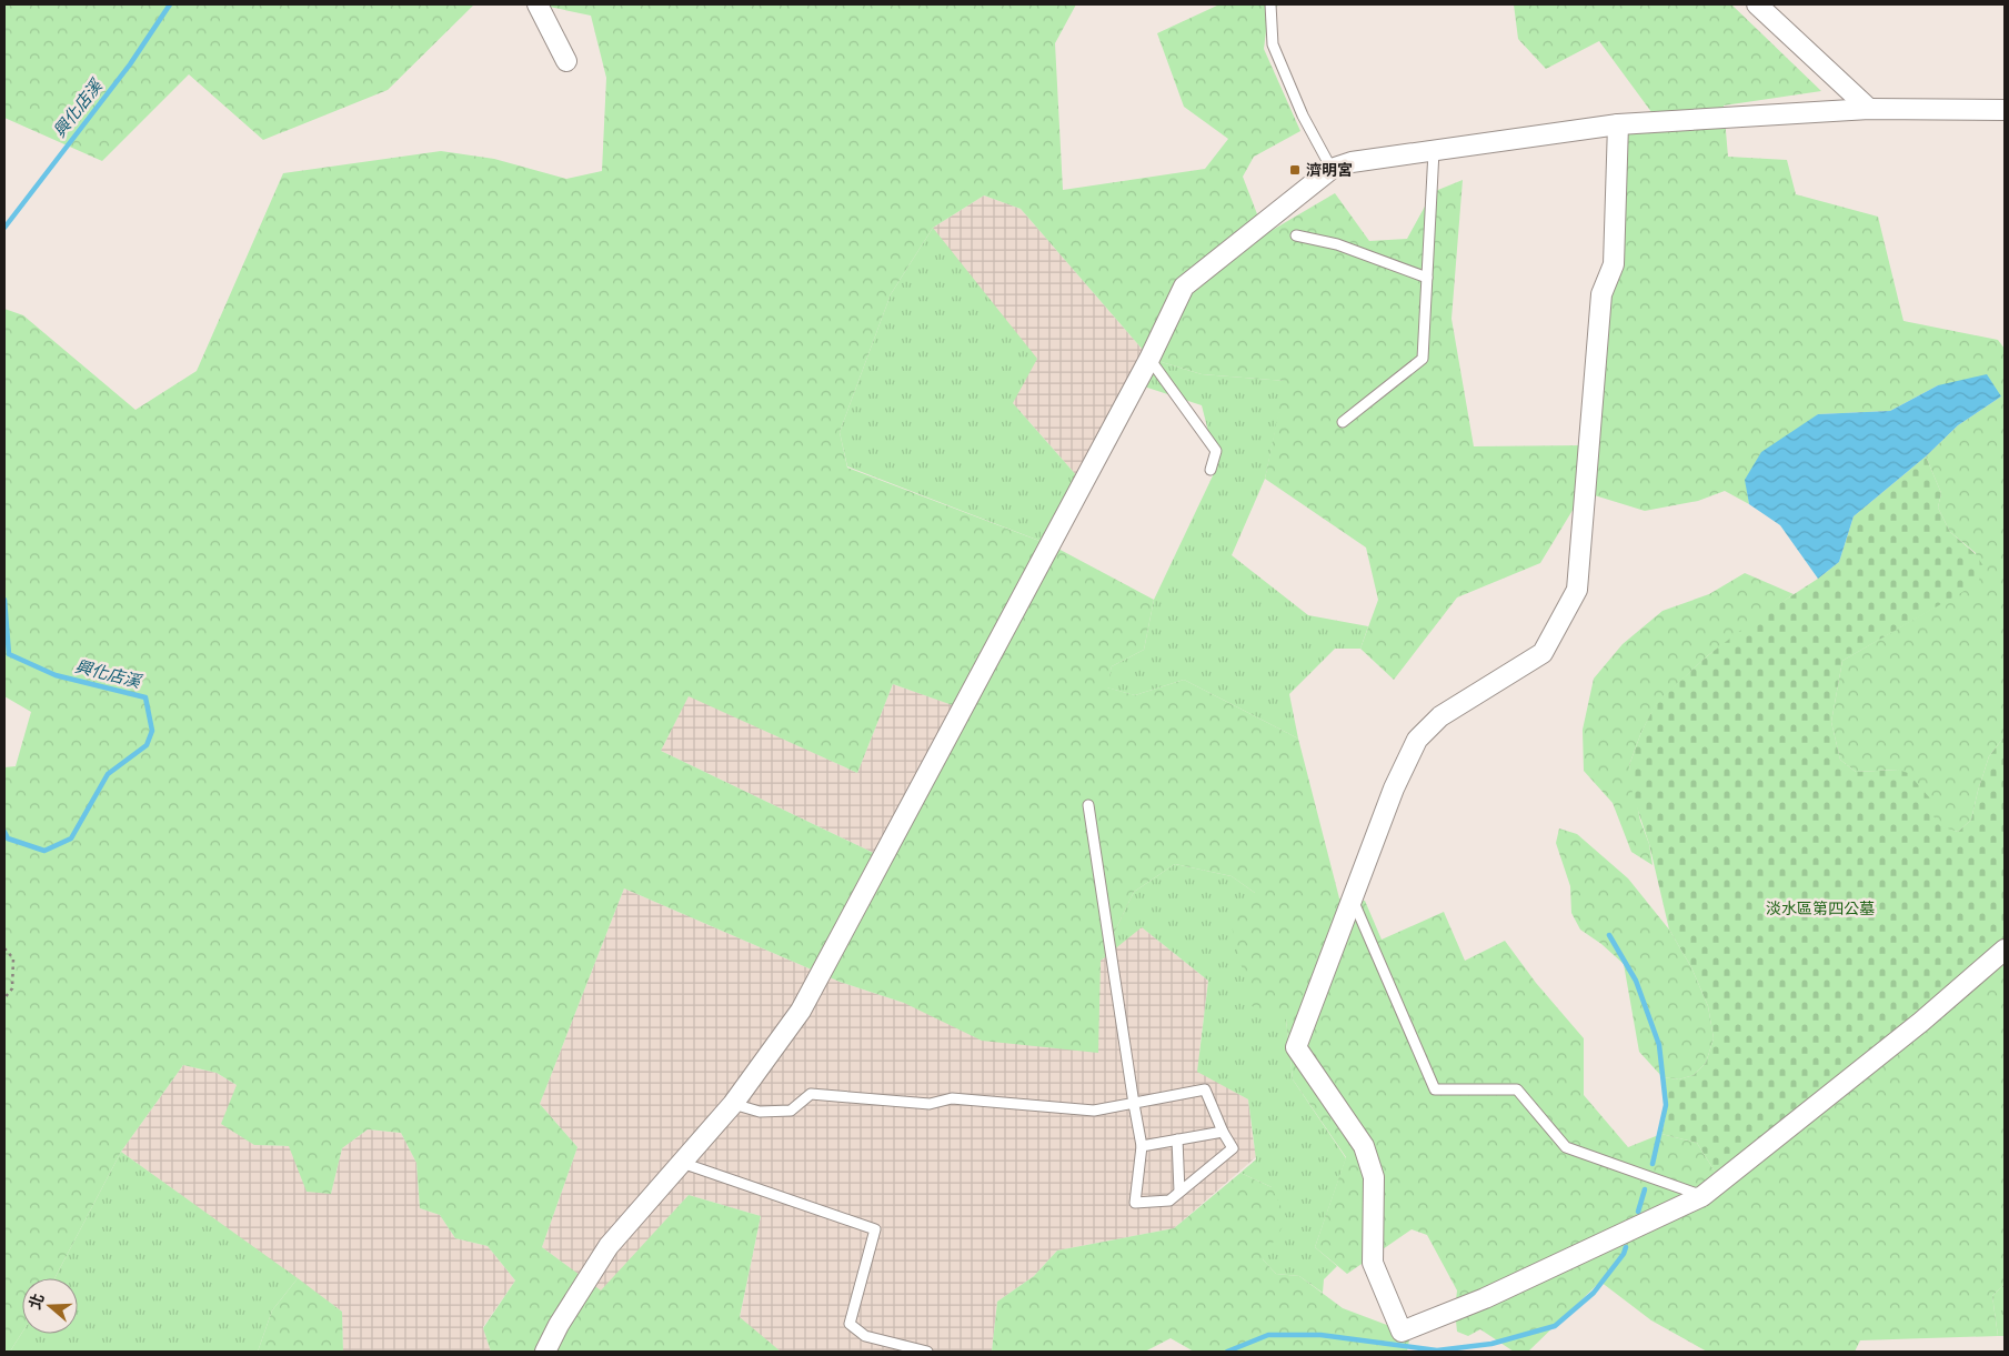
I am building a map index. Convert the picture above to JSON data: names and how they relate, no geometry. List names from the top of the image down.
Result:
{
  "water": ["興化店溪"],
  "parks": ["淡水區第四公墓"],
  "places": {
    "transit": ["濟明宮"]
  },
  "north": "left"
}
